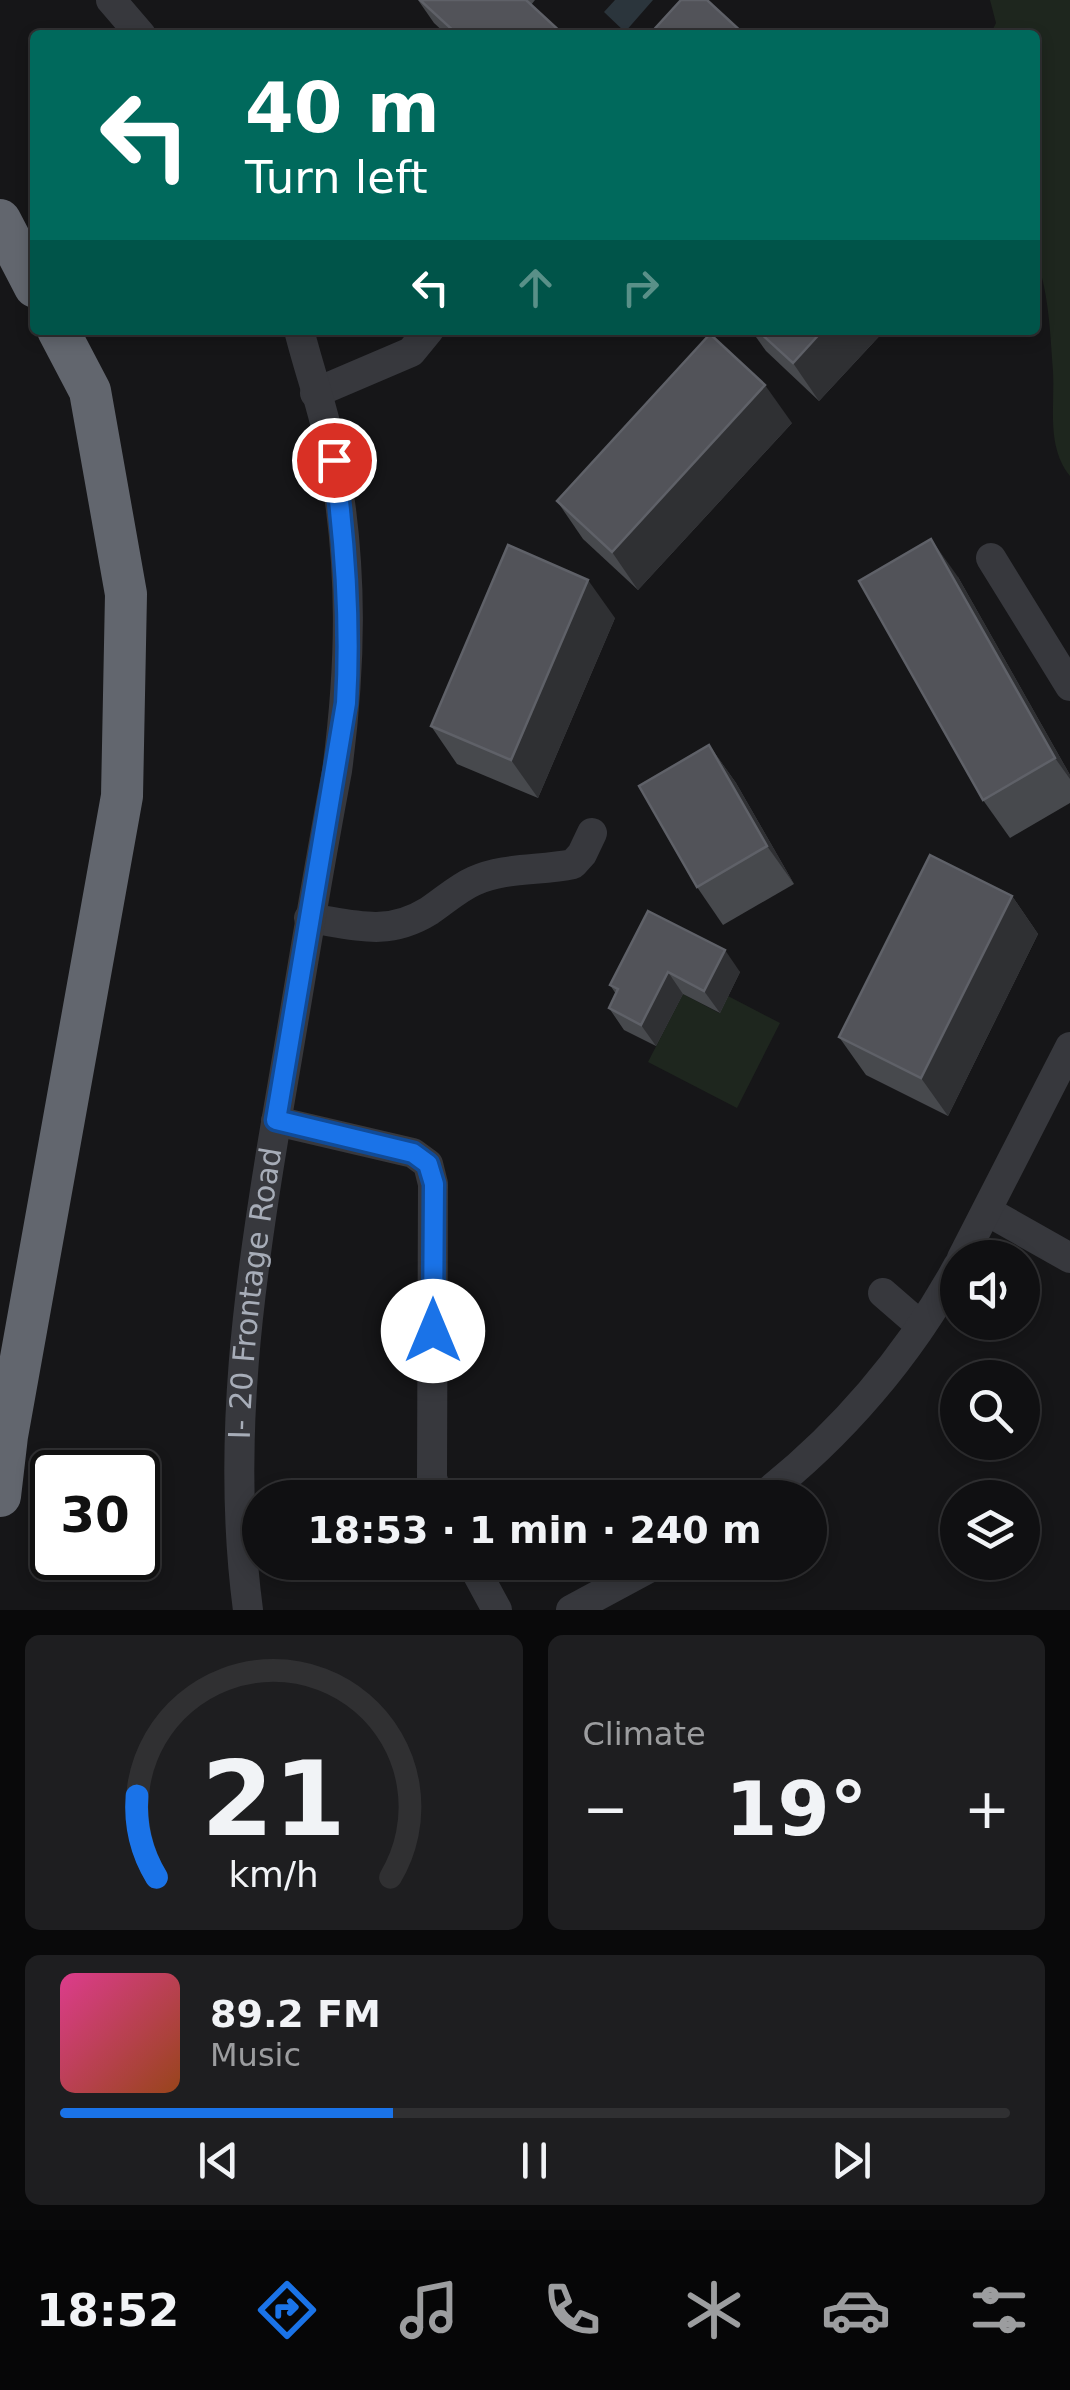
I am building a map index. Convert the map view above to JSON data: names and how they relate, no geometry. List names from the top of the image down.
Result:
{
  "streets": {
    "street": ["I- 20 Frontage Road"]
  },
  "page": {
    "turn": ["40 m", "Turn left"],
    "limit": "30",
    "trip": "18:53 · 1 min · 240 m",
    "tile": "Climate",
    "heat": ["−", "19°", "+"],
    "song": ["89.2 FM", "Music"],
    "tabs": "18:52",
    "gauge": ["21", "km/h"]
  }
}
